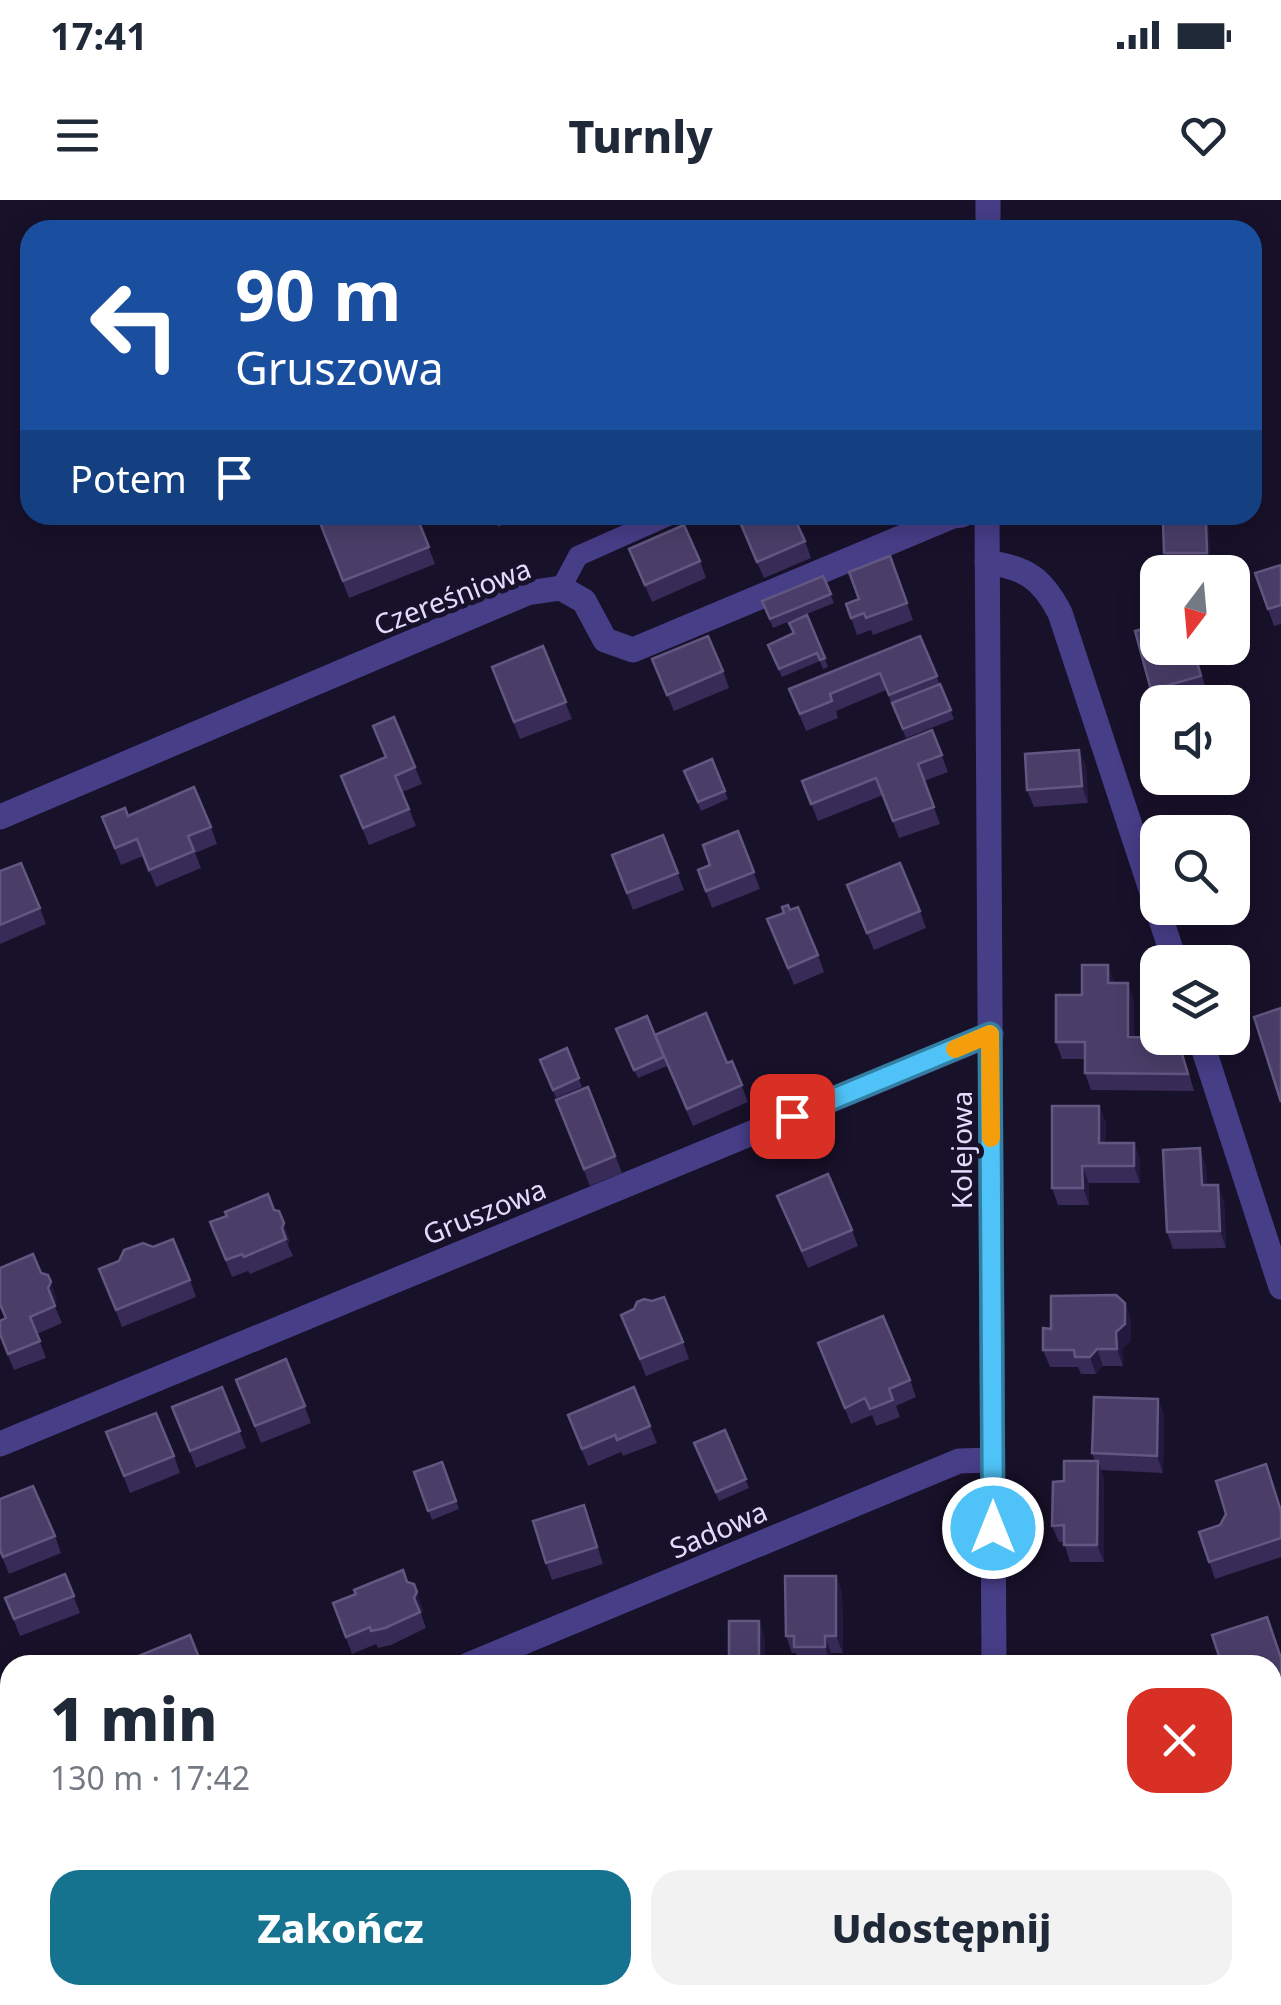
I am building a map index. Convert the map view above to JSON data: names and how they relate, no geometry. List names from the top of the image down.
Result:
{
  "streets": {
    "street": [
      "Czereśniowa",
      "Kolejowa",
      "Gruszowa",
      "Sadowa"
    ]
  },
  "crossings": [
    ["Kolejowa", "Gruszowa"],
    ["Kolejowa", "Sadowa"]
  ],
  "north": "bottom",
  "page": {
    "status": "17:41",
    "header": "Turnly",
    "turn": ["90 m", "Gruszowa"],
    "then": "Potem",
    "heading": ["1 min", "130 m · 17:42"],
    "buttons": ["Zakończ", "Udostępnij"]
  }
}
